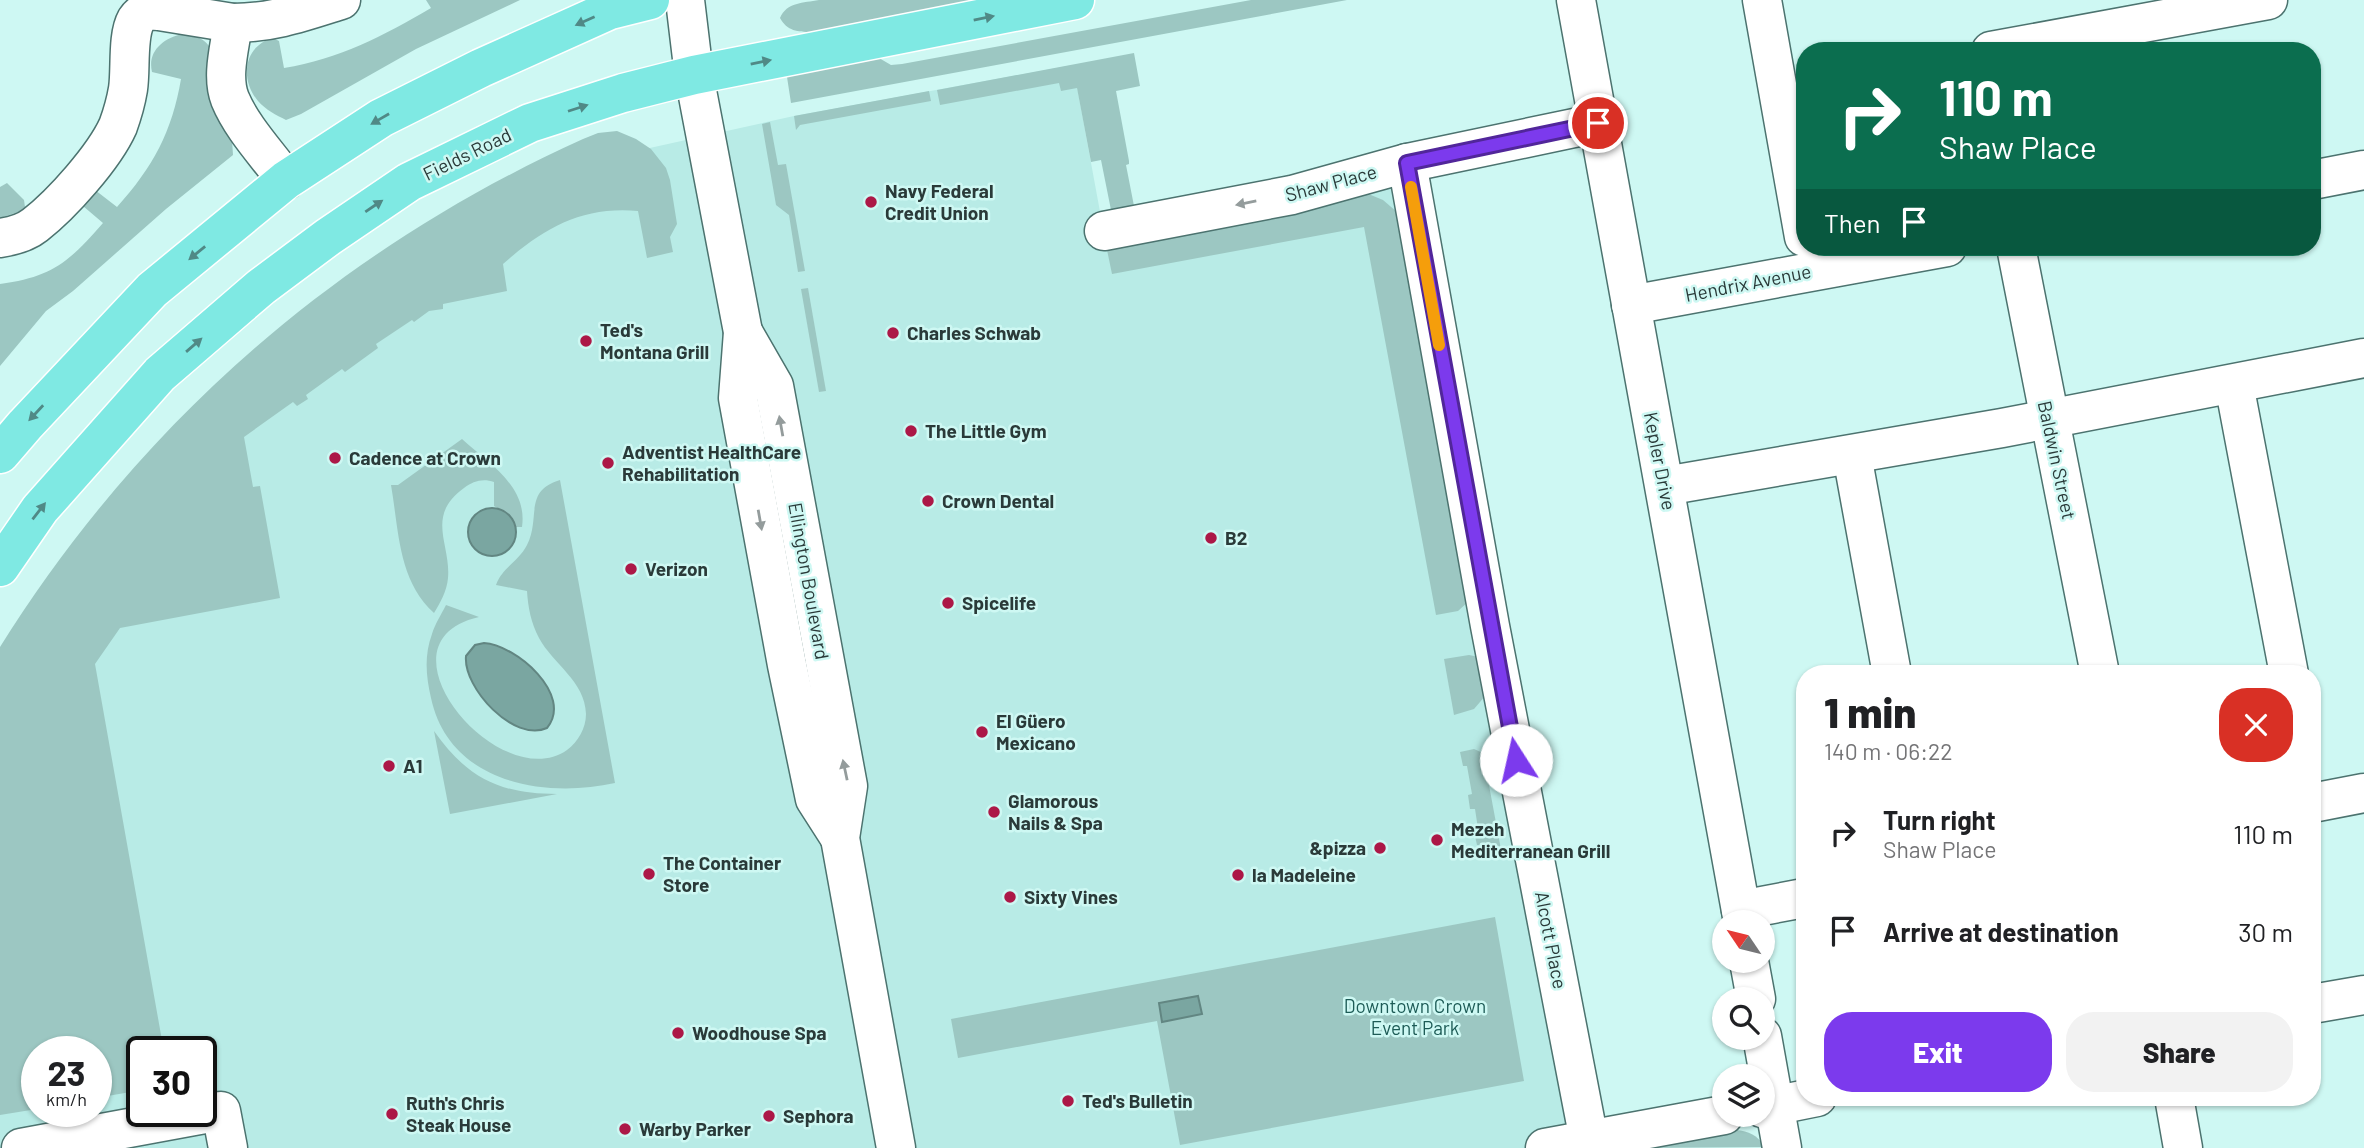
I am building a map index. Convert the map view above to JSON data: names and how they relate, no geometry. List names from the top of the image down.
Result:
{
  "streets": {
    "main road": ["Fields Road"],
    "street": [
      "Shaw Place",
      "Hendrix Avenue",
      "Baldwin Street",
      "Kepler Drive",
      "Ellington Boulevard",
      "Alcott Place"
    ]
  },
  "crossings": [
    ["Fields Road", "Ellington Boulevard"],
    ["Shaw Place", "Kepler Drive"],
    ["Shaw Place", "Alcott Place"],
    ["Hendrix Avenue", "Kepler Drive"]
  ],
  "one_way": ["Shaw Place"],
  "parks": ["Downtown Crown Event Park"],
  "places": [
    "Navy Federal Credit Union",
    "Charles Schwab",
    "Ted's Montana Grill",
    "The Little Gym",
    "Cadence at Crown",
    "Adventist HealthCare Rehabilitation",
    "Crown Dental",
    "B2",
    "Verizon",
    "Spicelife",
    "El Güero Mexicano",
    "A1",
    "Glamorous Nails & Spa",
    "Mezeh Mediterranean Grill",
    "&pizza",
    "The Container Store",
    "la Madeleine",
    "Sixty Vines",
    "Woodhouse Spa",
    "Ted's Bulletin",
    "Ruth's Chris Steak House",
    "Sephora",
    "Warby Parker"
  ],
  "north": "top left",
  "page": {
    "turn": ["110 m", "Shaw Place"],
    "then": "Then",
    "heading": ["1 min", "140 m · 06:22"],
    "list": [
      {
        "name": "Turn right",
        "note": "Shaw Place",
        "value": "110 m"
      },
      {
        "name": "Arrive at destination",
        "value": "30 m"
      }
    ],
    "buttons": ["Exit", "Share"],
    "speed": "23 km/h",
    "limit": "30"
  }
}
